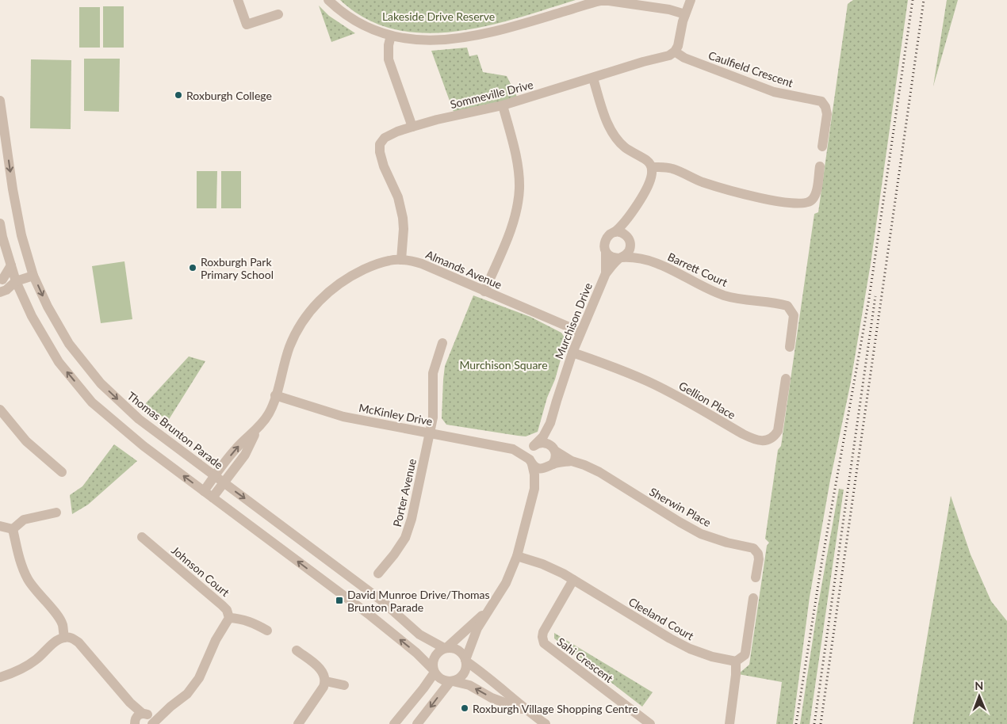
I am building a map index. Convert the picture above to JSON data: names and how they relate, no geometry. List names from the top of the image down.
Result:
{
  "streets": {
    "street": [
      "Caulfield Crescent",
      "Sommeville Drive",
      "Almands Avenue",
      "Barrett Court",
      "Murchison Drive",
      "Gellion Place",
      "McKinley Drive",
      "Thomas Brunton Parade",
      "Porter Avenue",
      "Sherwin Place",
      "Johnson Court",
      "Cleeland Court",
      "Sahi Crescent"
    ]
  },
  "crossings": [
    ["Caulfield Crescent", "Sommeville Drive"],
    ["Sommeville Drive", "Almands Avenue"],
    ["Almands Avenue", "Murchison Drive"],
    ["Almands Avenue", "McKinley Drive"],
    ["Almands Avenue", "Thomas Brunton Parade"],
    ["Barrett Court", "Murchison Drive"],
    ["Murchison Drive", "Gellion Place"],
    ["Murchison Drive", "McKinley Drive"],
    ["Murchison Drive", "Sherwin Place"],
    ["McKinley Drive", "Porter Avenue"],
    ["McKinley Drive", "Sherwin Place"],
    ["Cleeland Court", "Sahi Crescent"]
  ],
  "parks": ["Lakeside Drive Reserve", "Murchison Square"],
  "places": {
    "other": ["Roxburgh College", "Roxburgh Park Primary School", "Roxburgh Village Shopping Centre"],
    "transit": ["David Munroe Drive/Thomas Brunton Parade"]
  },
  "north": "top"
}
